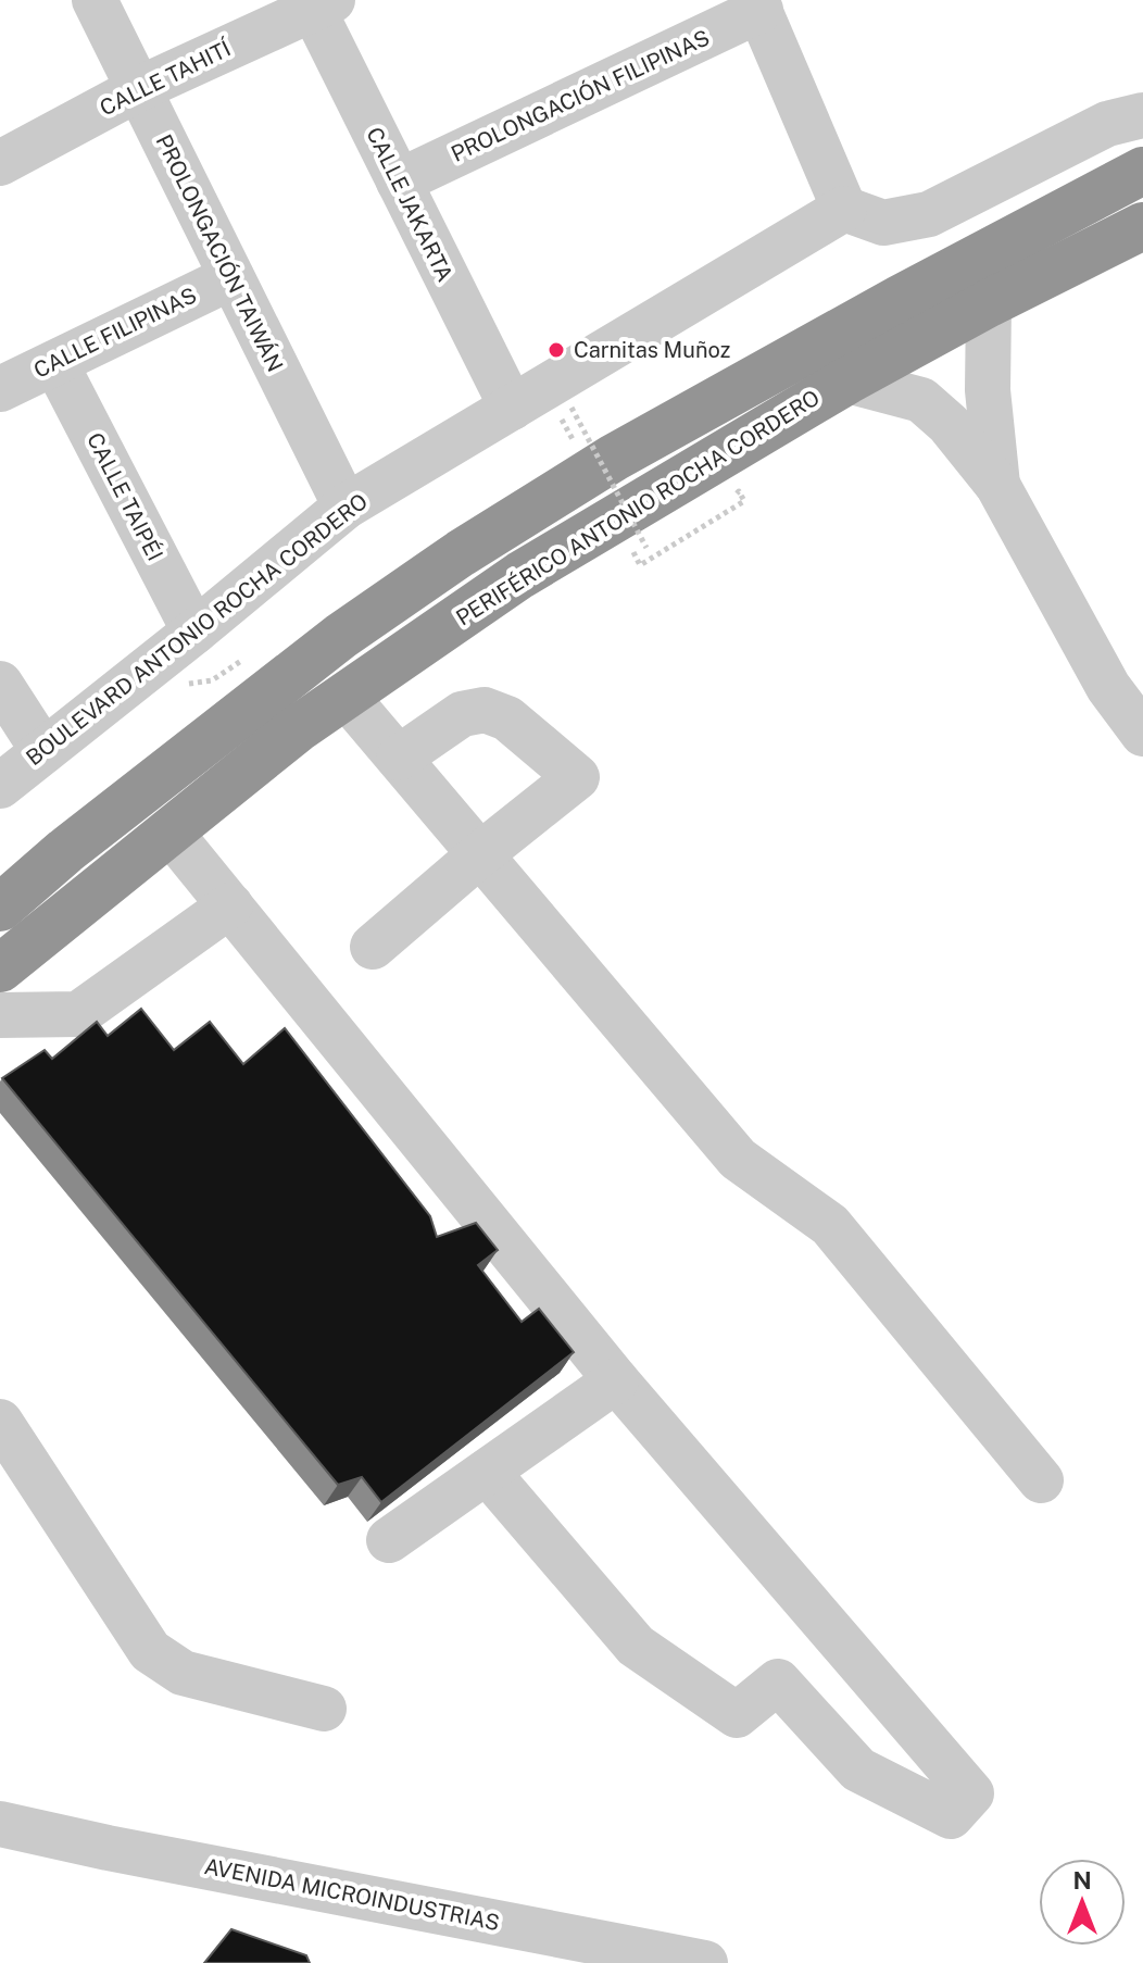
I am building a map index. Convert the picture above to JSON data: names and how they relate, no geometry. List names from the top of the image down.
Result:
{
  "streets": {
    "highway": ["PERIFÉRICO ANTONIO ROCHA CORDERO"],
    "street": [
      "CALLE TAHITÍ",
      "PROLONGACIÓN FILIPINAS",
      "CALLE JAKARTA",
      "PROLONGACIÓN TAIWÁN",
      "CALLE FILIPINAS",
      "CALLE TAIPÉI",
      "BOULEVARD ANTONIO ROCHA CORDERO",
      "AVENIDA MICROINDUSTRIAS"
    ]
  },
  "crossings": [
    ["CALLE TAHITÍ", "CALLE JAKARTA"],
    ["CALLE TAHITÍ", "PROLONGACIÓN TAIWÁN"],
    ["PROLONGACIÓN FILIPINAS", "CALLE JAKARTA"],
    ["CALLE JAKARTA", "BOULEVARD ANTONIO ROCHA CORDERO"],
    ["PROLONGACIÓN TAIWÁN", "CALLE FILIPINAS"],
    ["PROLONGACIÓN TAIWÁN", "BOULEVARD ANTONIO ROCHA CORDERO"],
    ["CALLE FILIPINAS", "CALLE TAIPÉI"],
    ["CALLE TAIPÉI", "BOULEVARD ANTONIO ROCHA CORDERO"]
  ],
  "places": ["Carnitas Muñoz"],
  "north": "top"
}
